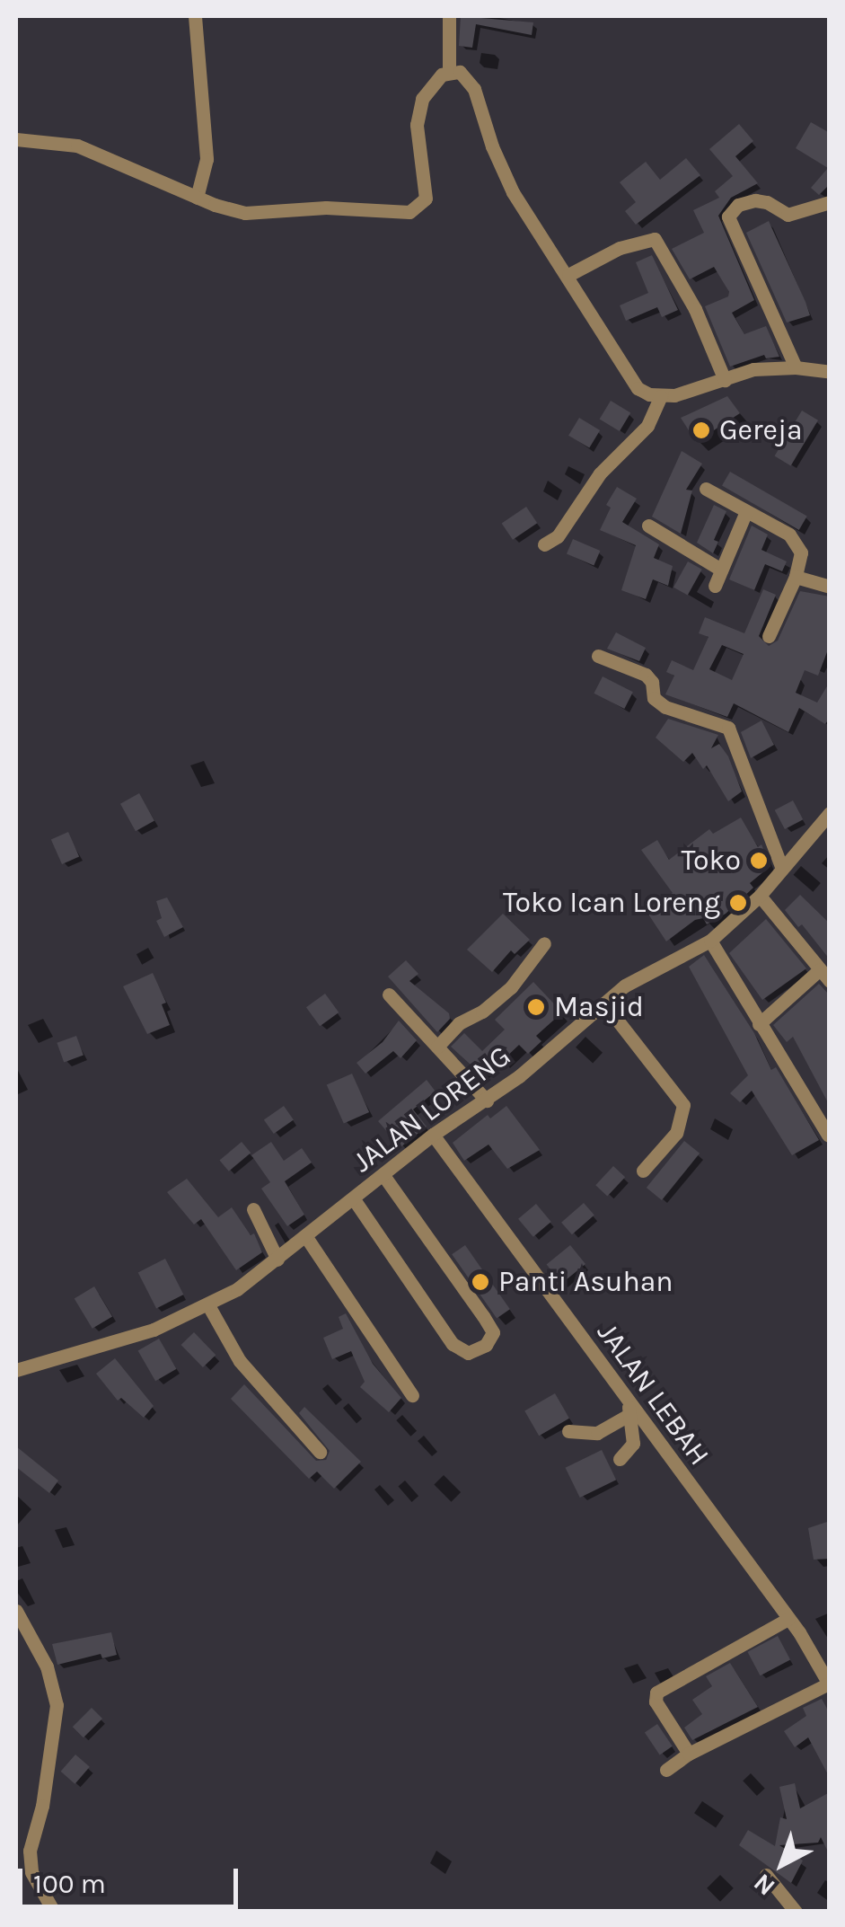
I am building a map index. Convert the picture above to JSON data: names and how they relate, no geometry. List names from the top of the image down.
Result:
{
  "streets": {
    "street": ["JALAN LORENG", "JALAN LEBAH"]
  },
  "crossings": [
    ["JALAN LORENG", "JALAN LEBAH"]
  ],
  "places": [
    "Gereja",
    "Toko",
    "Toko Ican Loreng",
    "Masjid",
    "Panti Asuhan"
  ],
  "scale_bar": "100 m",
  "north": "bottom left"
}
